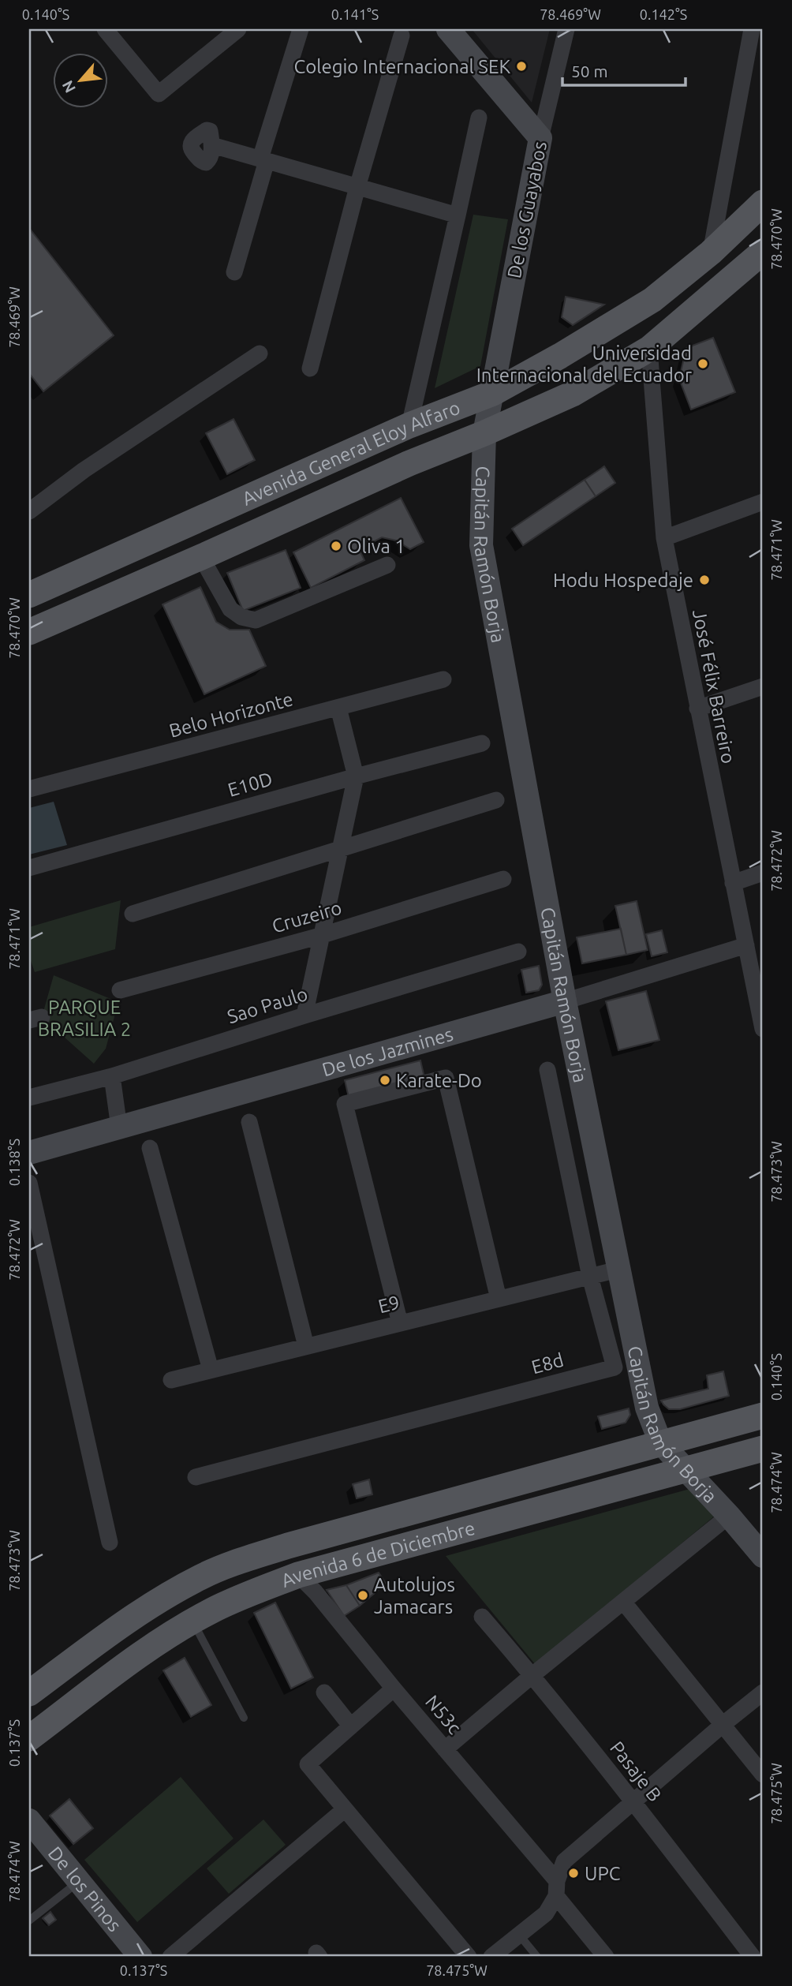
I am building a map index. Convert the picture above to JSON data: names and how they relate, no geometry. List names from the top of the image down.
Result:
{
  "streets": {
    "main road": ["Avenida General Eloy Alfaro", "Avenida 6 de Diciembre"],
    "street": [
      "De los Guayabos",
      "Capitán Ramón Borja",
      "José Félix Barreiro",
      "Belo Horizonte",
      "E10D",
      "Cruzeiro",
      "Sao Paulo",
      "De los Jazmines",
      "E9",
      "E8d",
      "N53c",
      "Pasaje B",
      "De los Pinos"
    ]
  },
  "crossings": [
    ["De los Guayabos", "Avenida General Eloy Alfaro"],
    ["De los Guayabos", "Capitán Ramón Borja"],
    ["Avenida General Eloy Alfaro", "Capitán Ramón Borja"],
    ["Avenida General Eloy Alfaro", "José Félix Barreiro"],
    ["Capitán Ramón Borja", "De los Jazmines"],
    ["Capitán Ramón Borja", "E9"],
    ["Capitán Ramón Borja", "Avenida 6 de Diciembre"],
    ["José Félix Barreiro", "De los Jazmines"],
    ["E9", "E8d"],
    ["Avenida 6 de Diciembre", "N53c"]
  ],
  "parks": ["PARQUE BRASILIA 2"],
  "places": [
    "Colegio Internacional SEK",
    "Universidad Internacional del Ecuador",
    "Oliva 1",
    "Hodu Hospedaje",
    "Karate-Do",
    "Autolujos Jamacars",
    "UPC"
  ],
  "scale_bar": "50 m",
  "north": "bottom left",
  "coordinates": [
    "0.140°S",
    "0.141°S",
    "78.469°W",
    "0.142°S",
    "78.470°W",
    "78.471°W",
    "78.472°W",
    "0.138°S",
    "78.473°W",
    "78.474°W",
    "0.137°S",
    "78.475°W"
  ]
}
